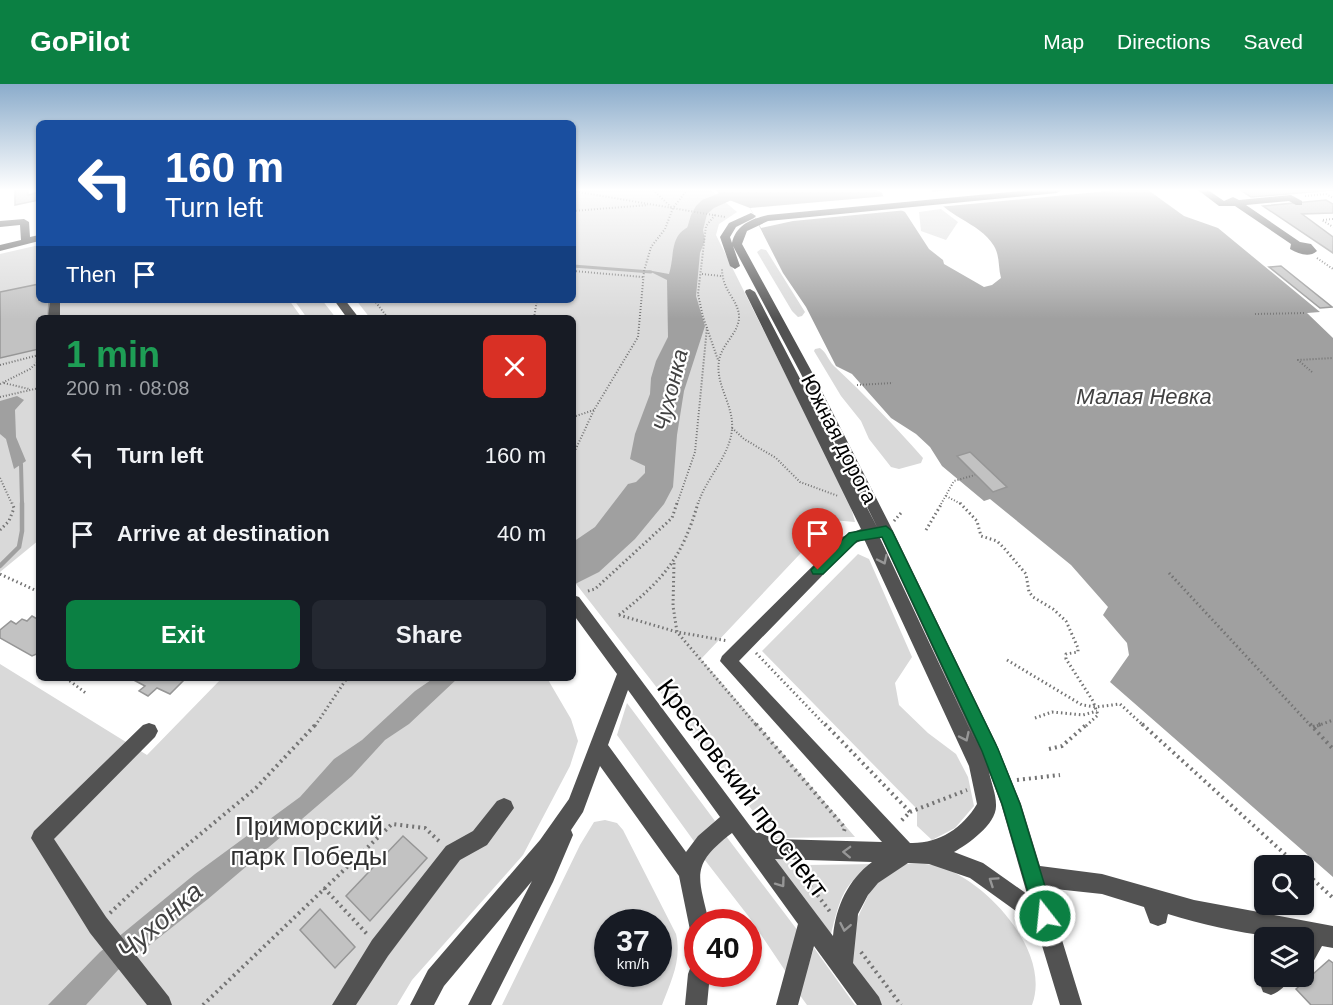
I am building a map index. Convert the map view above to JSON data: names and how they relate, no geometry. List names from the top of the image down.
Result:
{
  "streets": {
    "street": ["Южная дорога", "Крестовский проспект"]
  },
  "water": ["Чухонка", "Малая Невка"],
  "parks": ["Приморский парк Победы"],
  "page": {
    "header": "GoPilot",
    "nav": ["Map", "Directions", "Saved"],
    "turn": ["160 m", "Turn left"],
    "then": "Then",
    "heading": ["1 min", "200 m · 08:08"],
    "list": [
      {
        "name": "Turn left",
        "value": "160 m"
      },
      {
        "name": "Arrive at destination",
        "value": "40 m"
      }
    ],
    "buttons": ["Exit", "Share"],
    "speed": "37 km/h",
    "limit": "40"
  }
}
